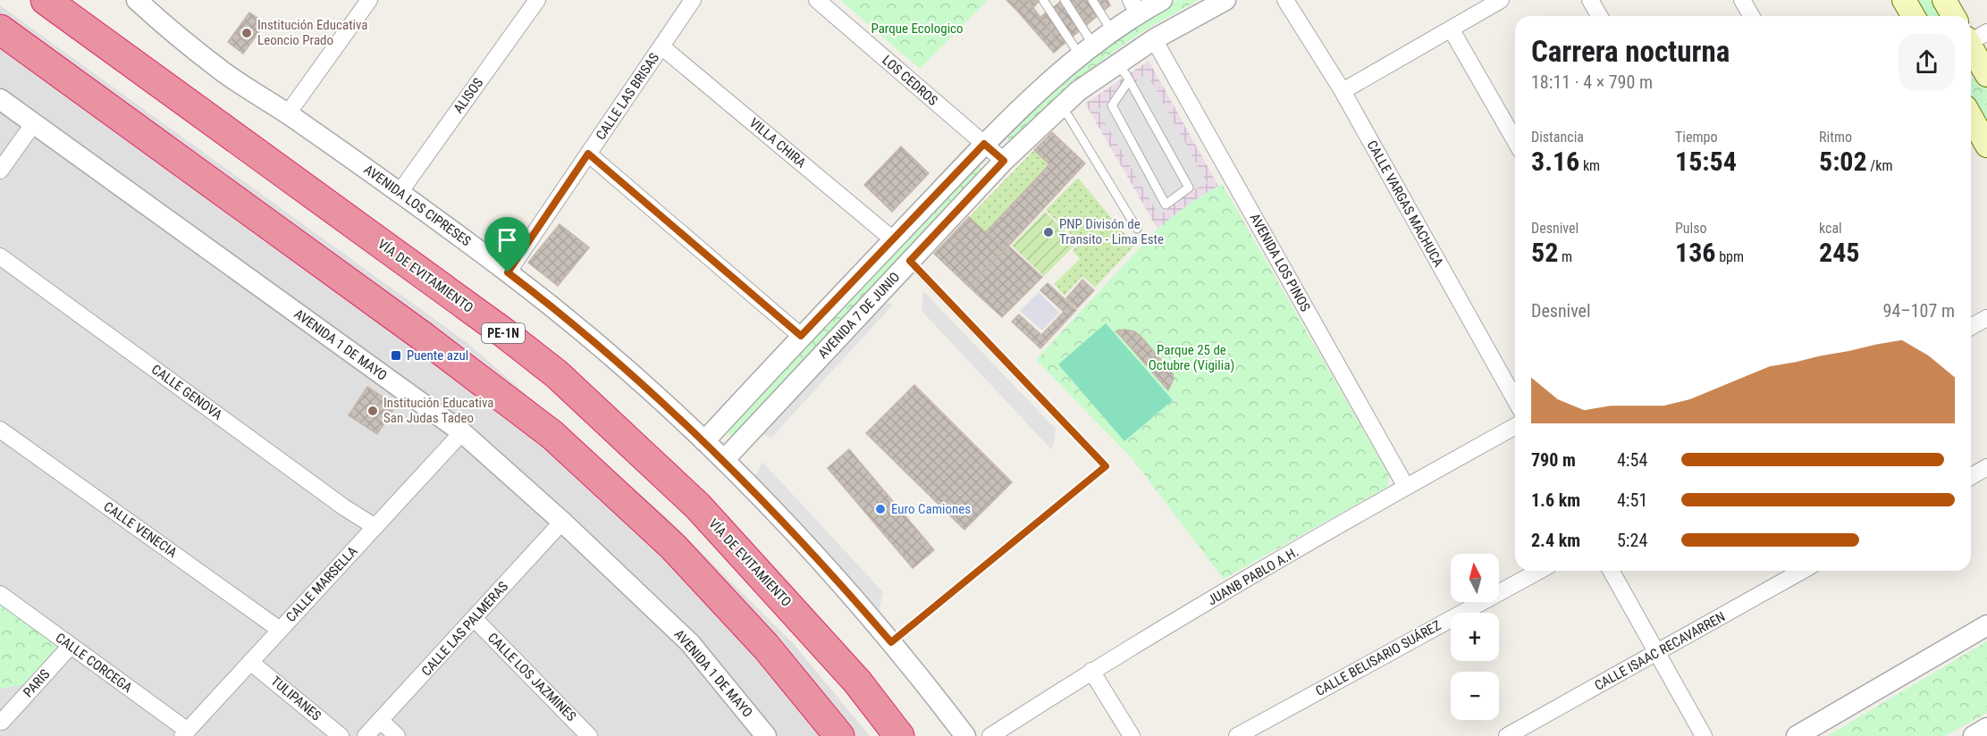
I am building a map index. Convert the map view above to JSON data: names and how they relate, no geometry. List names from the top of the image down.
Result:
{
  "streets": {
    "highway": ["VÍA DE EVITAMIENTO", "PE-1N"],
    "street": [
      "LOS CEDROS",
      "ALISOS",
      "CALLE LAS BRISAS",
      "VILLA CHIRA",
      "CALLE VARGAS MACHUCA",
      "AVENIDA LOS CIPRESES",
      "AVENIDA LOS PINOS",
      "AVENIDA 7 DE JUNIO",
      "AVENIDA 1 DE MAYO",
      "CALLE GENOVA",
      "CALLE VENECIA",
      "JUANB PABLO A.H.",
      "CALLE MARSELLA",
      "CALLE LAS PALMERAS",
      "CALLE ISAAC RECAVARREN",
      "CALLE BELISARIO SUÁREZ",
      "CALLE CORCEGA",
      "CALLE LOS JAZMINES",
      "PARIS",
      "TULIPANES"
    ]
  },
  "crossings": [
    ["LOS CEDROS", "AVENIDA 7 DE JUNIO"],
    ["ALISOS", "AVENIDA LOS CIPRESES"],
    ["CALLE LAS BRISAS", "VILLA CHIRA"],
    ["CALLE LAS BRISAS", "AVENIDA LOS CIPRESES"],
    ["VILLA CHIRA", "AVENIDA 7 DE JUNIO"],
    ["AVENIDA LOS CIPRESES", "AVENIDA 7 DE JUNIO"],
    ["AVENIDA LOS PINOS", "AVENIDA 7 DE JUNIO"],
    ["AVENIDA LOS PINOS", "JUANB PABLO A.H."],
    ["AVENIDA 1 DE MAYO", "CALLE MARSELLA"],
    ["AVENIDA 1 DE MAYO", "CALLE LAS PALMERAS"],
    ["CALLE GENOVA", "CALLE MARSELLA"],
    ["CALLE VENECIA", "CALLE MARSELLA"],
    ["CALLE MARSELLA", "CALLE CORCEGA"],
    ["CALLE MARSELLA", "TULIPANES"],
    ["CALLE LAS PALMERAS", "CALLE LOS JAZMINES"],
    ["CALLE CORCEGA", "PARIS"]
  ],
  "parks": ["Parque Ecologico", "Parque 25 de Octubre (Vigilia)"],
  "places": {
    "other": [
      "Institución Educativa Leoncio Prado",
      "PNP Divisón de Transito - Lima Este",
      "Institución Educativa San Judas Tadeo",
      "Euro Camiones"
    ],
    "transit": ["Puente azul"]
  },
  "north": "top",
  "page": {
    "heading": ["Carrera nocturna", "18:11 · 4 × 790 m"],
    "stats": [
      ["Distancia", "3.16 km"],
      ["Tiempo", "15:54"],
      ["Ritmo", "5:02 /km"],
      ["Desnivel", "52 m"],
      ["Pulso", "136 bpm"],
      ["kcal", "245"]
    ],
    "chart": ["Desnivel", "94–107 m"],
    "list": [
      {
        "name": "790 m",
        "note": "4:54"
      },
      {
        "name": "1.6 km",
        "note": "4:51"
      },
      {
        "name": "2.4 km",
        "note": "5:24"
      }
    ],
    "map_buttons": ["+", "−"]
  }
}
